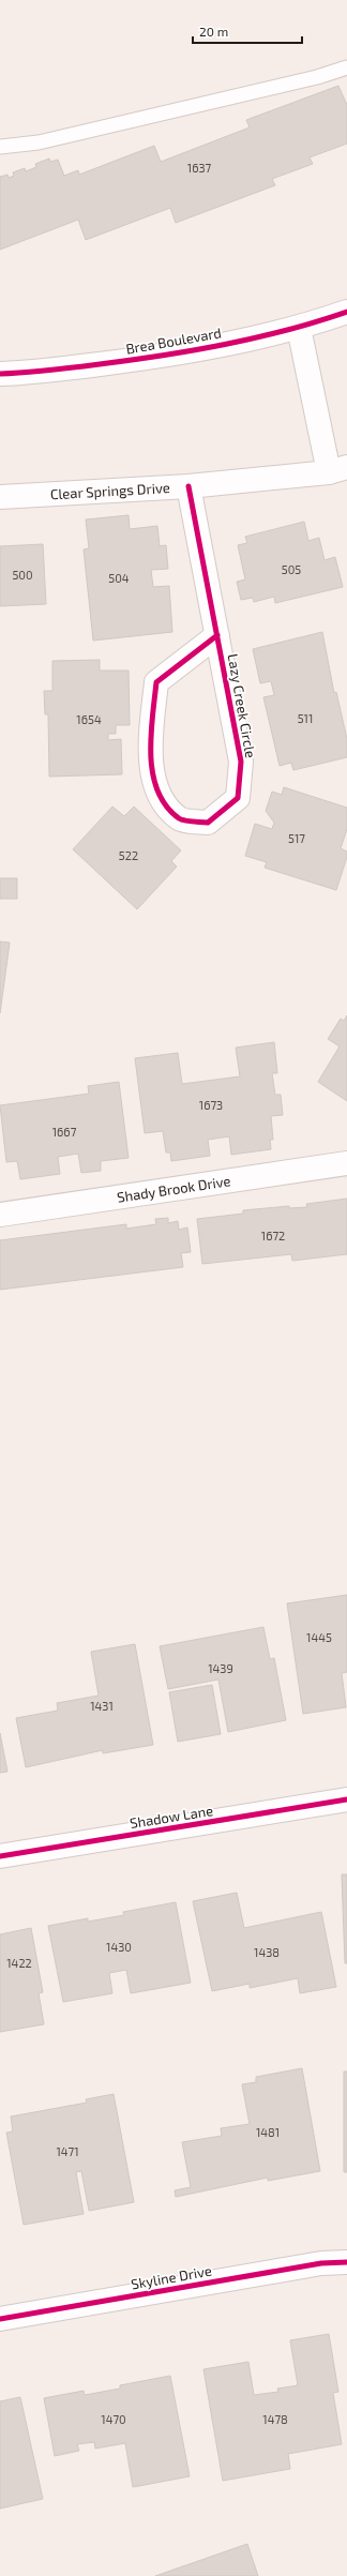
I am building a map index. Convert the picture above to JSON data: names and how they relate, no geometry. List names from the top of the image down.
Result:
{
  "streets": {
    "street": [
      "Brea Boulevard",
      "Clear Springs Drive",
      "Lazy Creek Circle",
      "Shady Brook Drive",
      "Shadow Lane",
      "Skyline Drive"
    ]
  },
  "crossings": [
    ["Clear Springs Drive", "Lazy Creek Circle"]
  ],
  "house_numbers": [
    "1637",
    "505",
    "500",
    "504",
    "511",
    "1654",
    "517",
    "522",
    "1673",
    "1667",
    "1672",
    "1445",
    "1439",
    "1431",
    "1430",
    "1438",
    "1422",
    "1481",
    "1471",
    "1470",
    "1478"
  ],
  "scale_bar": "20 m"
}
